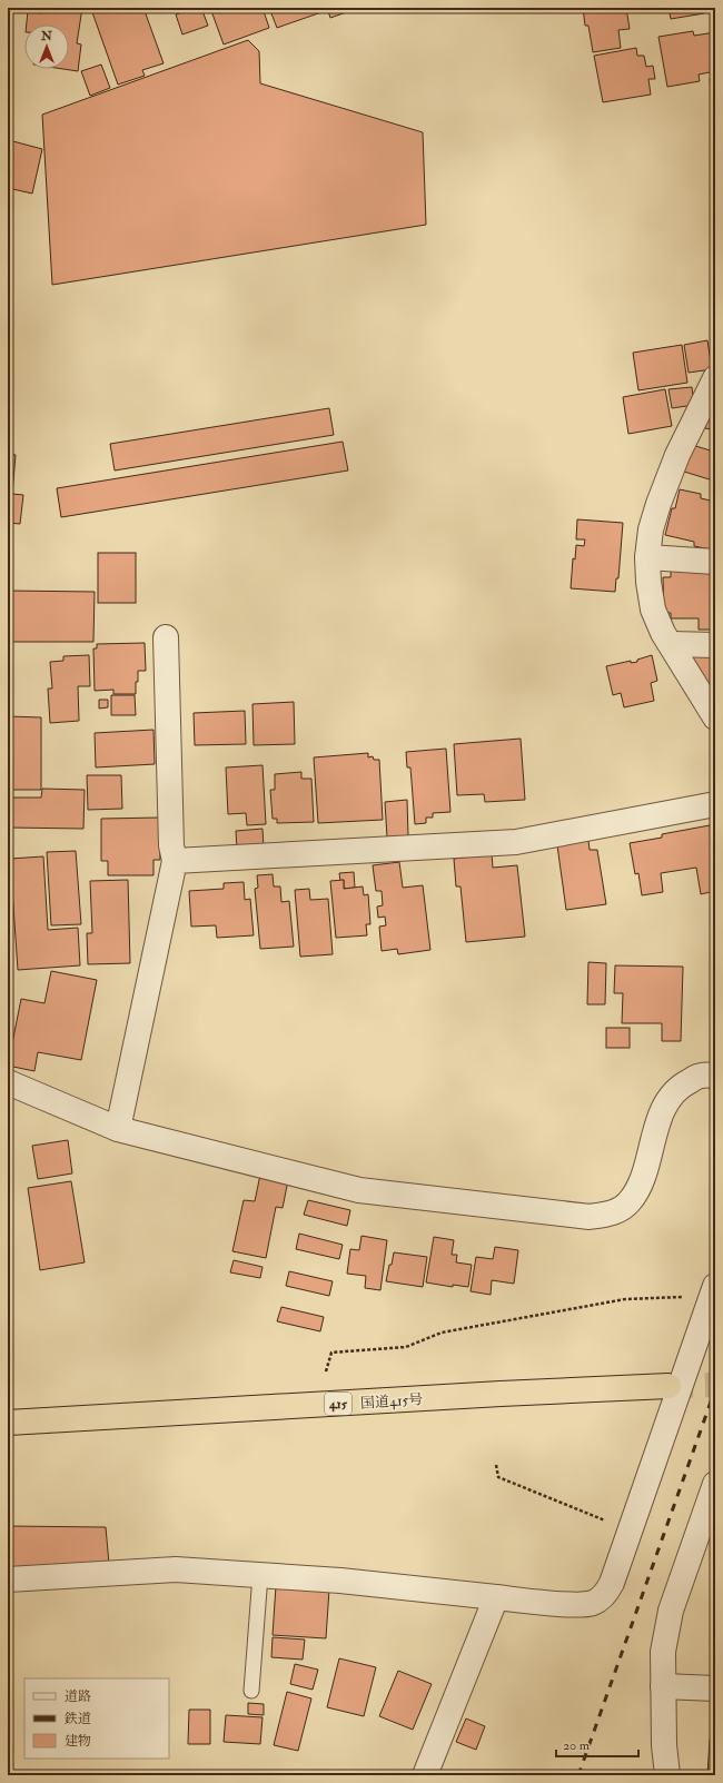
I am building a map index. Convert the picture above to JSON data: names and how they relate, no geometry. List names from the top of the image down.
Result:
{
  "streets": {
    "highway": ["国道415号", "415"]
  },
  "legend": ["道路", "鉄道", "建物"],
  "scale_bar": "20 m",
  "north": "top"
}
